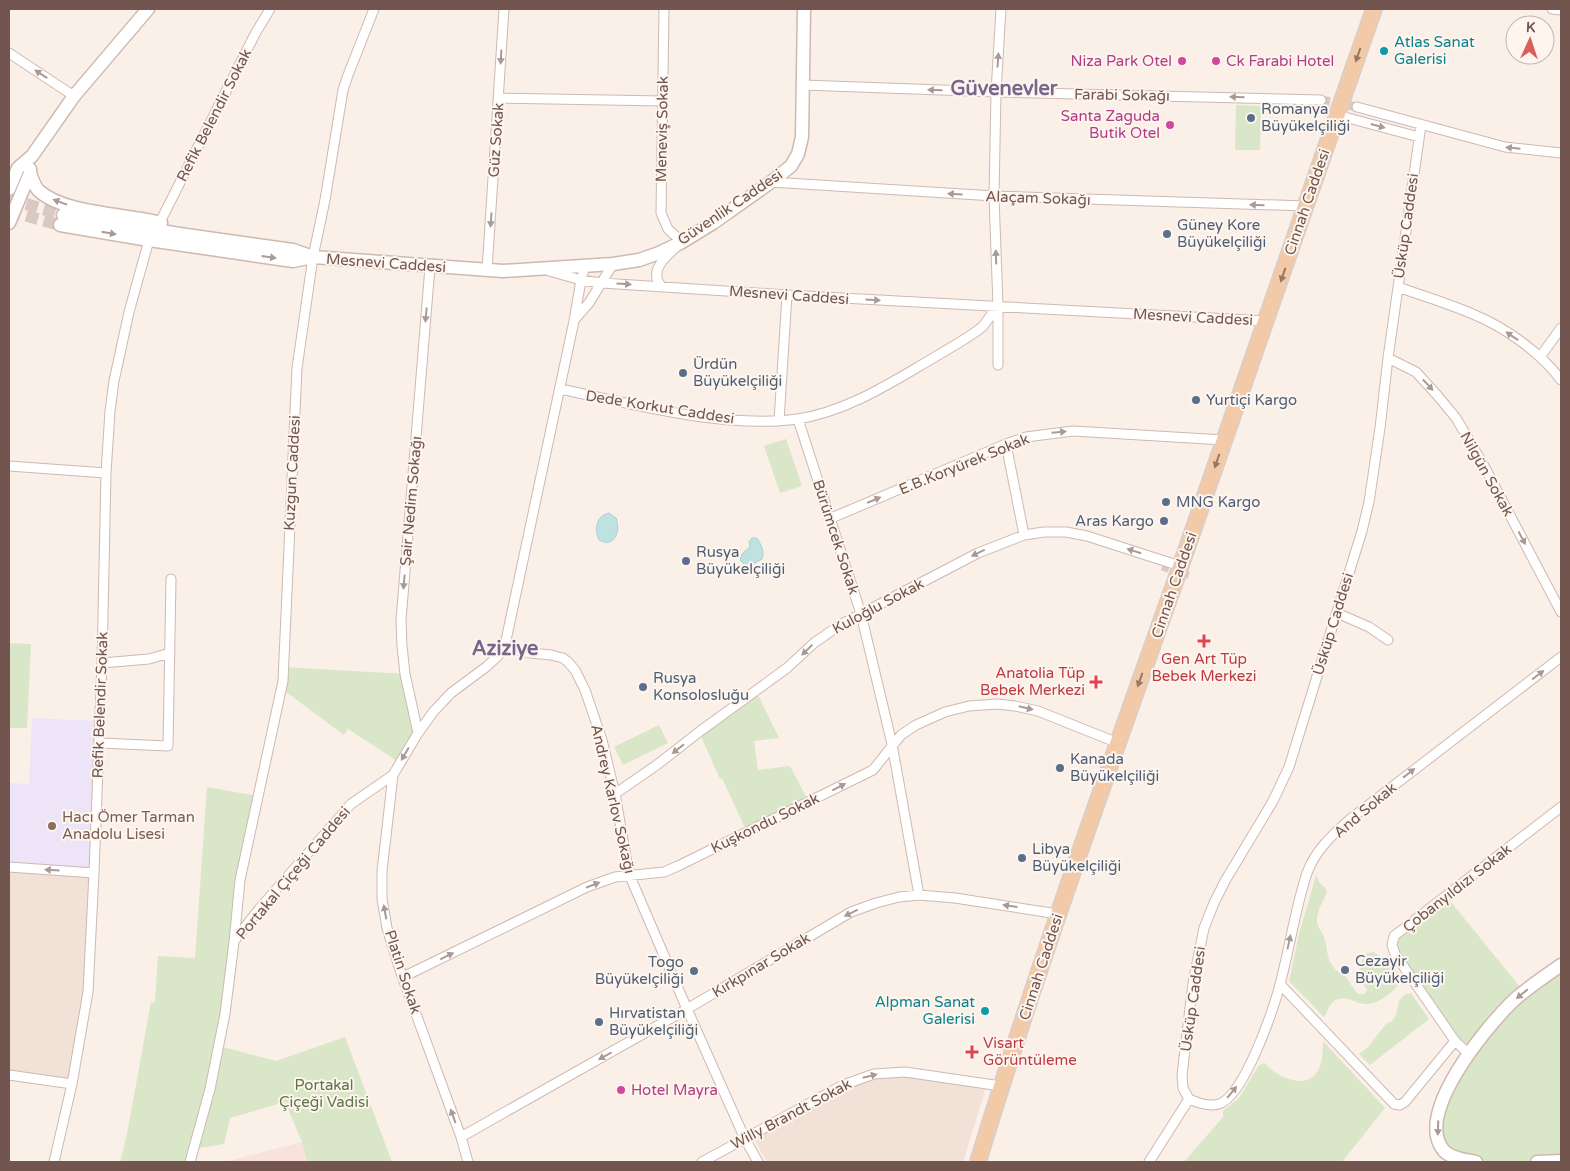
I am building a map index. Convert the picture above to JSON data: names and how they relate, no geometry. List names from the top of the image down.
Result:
{
  "streets": {
    "main road": ["Cinnah Caddesi", "Güvenlik Caddesi", "Mesnevi Caddesi"],
    "street": [
      "Farabi Sokağı",
      "Refik Belendir Sokak",
      "Meneviş Sokak",
      "Güz Sokak",
      "Alaçam Sokağı",
      "Üsküp Caddesi",
      "Dede Korkut Caddesi",
      "E.B.Koryürek Sokak",
      "Kuzgun Caddesi",
      "Nilgün Sokak",
      "Şair Nedim Sokağı",
      "Bürümcek Sokak",
      "Kuloğlu Sokak",
      "Andrey Karlov Sokağı",
      "And Sokak",
      "Kuşkondu Sokak",
      "Portakal Çiçeği Caddesi",
      "Çobanyıldızı Sokak",
      "Kırkpınar Sokak",
      "Platin Sokak",
      "Willy Brandt Sokak"
    ]
  },
  "crossings": [
    ["Farabi Sokağı", "Güvenlik Caddesi"],
    ["Refik Belendir Sokak", "Mesnevi Caddesi"],
    ["Meneviş Sokak", "Güvenlik Caddesi"],
    ["Güz Sokak", "Mesnevi Caddesi"],
    ["Alaçam Sokağı", "Cinnah Caddesi"],
    ["Alaçam Sokağı", "Güvenlik Caddesi"],
    ["Cinnah Caddesi", "Mesnevi Caddesi"],
    ["Cinnah Caddesi", "E.B.Koryürek Sokak"],
    ["Cinnah Caddesi", "Kuloğlu Sokak"],
    ["Cinnah Caddesi", "Kuşkondu Sokak"],
    ["Cinnah Caddesi", "Kırkpınar Sokak"],
    ["Cinnah Caddesi", "Willy Brandt Sokak"],
    ["Güvenlik Caddesi", "Mesnevi Caddesi"],
    ["Üsküp Caddesi", "Nilgün Sokak"],
    ["Üsküp Caddesi", "And Sokak"],
    ["Mesnevi Caddesi", "Dede Korkut Caddesi"],
    ["Mesnevi Caddesi", "Kuzgun Caddesi"],
    ["Mesnevi Caddesi", "Şair Nedim Sokağı"],
    ["Dede Korkut Caddesi", "Bürümcek Sokak"],
    ["E.B.Koryürek Sokak", "Bürümcek Sokak"],
    ["Kuzgun Caddesi", "Portakal Çiçeği Caddesi"],
    ["Şair Nedim Sokağı", "Portakal Çiçeği Caddesi"],
    ["Bürümcek Sokak", "Kuloğlu Sokak"],
    ["Bürümcek Sokak", "Kuşkondu Sokak"],
    ["Bürümcek Sokak", "Kırkpınar Sokak"],
    ["Kuloğlu Sokak", "Andrey Karlov Sokağı"],
    ["Andrey Karlov Sokağı", "Kuşkondu Sokak"],
    ["Andrey Karlov Sokağı", "Portakal Çiçeği Caddesi"],
    ["Andrey Karlov Sokağı", "Kırkpınar Sokak"],
    ["Andrey Karlov Sokağı", "Willy Brandt Sokak"],
    ["Kuşkondu Sokak", "Platin Sokak"],
    ["Portakal Çiçeği Caddesi", "Platin Sokak"],
    ["Kırkpınar Sokak", "Platin Sokak"]
  ],
  "one_way": [
    "Farabi Sokağı",
    "Güz Sokak",
    "Alaçam Sokağı",
    "Cinnah Caddesi",
    "E.B.Koryürek Sokak",
    "Nilgün Sokak",
    "Şair Nedim Sokağı",
    "Kuloğlu Sokak",
    "And Sokak",
    "Kuşkondu Sokak",
    "Kırkpınar Sokak",
    "Platin Sokak",
    "Willy Brandt Sokak"
  ],
  "districts": ["Güvenevler", "Aziziye"],
  "parks": ["Portakal Çiçeği Vadisi"],
  "places": {
    "other": [
      "Atlas Sanat Galerisi",
      "Niza Park Otel",
      "Ck Farabi Hotel",
      "Romanya Büyükelçiliği",
      "Santa Zaguda Butik Otel",
      "Güney Kore Büyükelçiliği",
      "Ürdün Büyükelçiliği",
      "Yurtiçi Kargo",
      "MNG Kargo",
      "Aras Kargo",
      "Rusya Büyükelçiliği",
      "Rusya Konsolosluğu",
      "Kanada Büyükelçiliği",
      "Hacı Ömer Tarman Anadolu Lisesi",
      "Libya Büyükelçiliği",
      "Cezayir Büyükelçiliği",
      "Togo Büyükelçiliği",
      "Alpman Sanat Galerisi",
      "Hırvatistan Büyükelçiliği",
      "Hotel Mayra"
    ],
    "health": ["Gen Art Tüp Bebek Merkezi", "Anatolia Tüp Bebek Merkezi", "Visart Görüntüleme"]
  },
  "north": "top"
}
